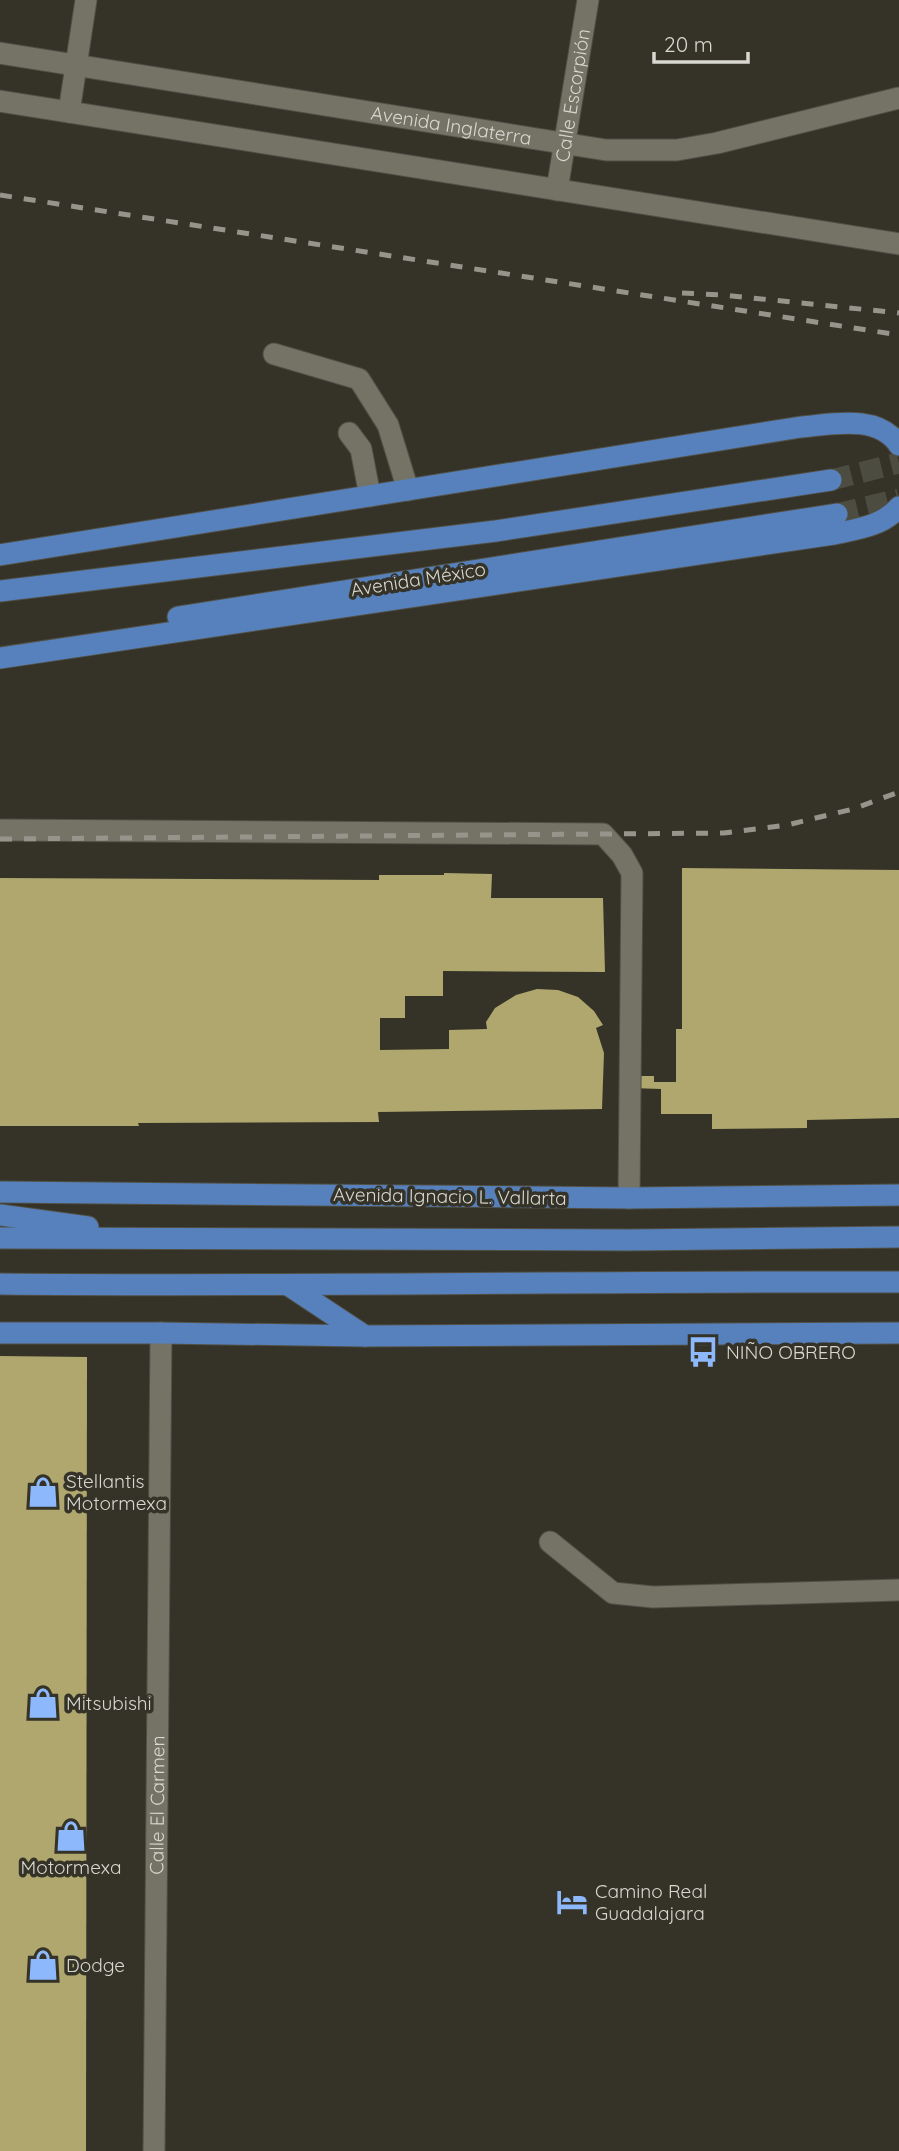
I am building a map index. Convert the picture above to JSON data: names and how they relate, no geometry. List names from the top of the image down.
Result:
{
  "streets": {
    "main road": ["Avenida México", "Avenida Ignacio L. Vallarta"],
    "street": ["Calle Escorpión", "Avenida Inglaterra", "Calle El Carmen"]
  },
  "crossings": [
    ["Calle Escorpión", "Avenida Inglaterra"]
  ],
  "places": {
    "bus stop": ["NIÑO OBRERO"],
    "shop": [
      "Stellantis Motormexa",
      "Mitsubishi",
      "Motormexa",
      "Dodge"
    ],
    "hotel": ["Camino Real Guadalajara"]
  },
  "scale_bar": "20 m"
}
